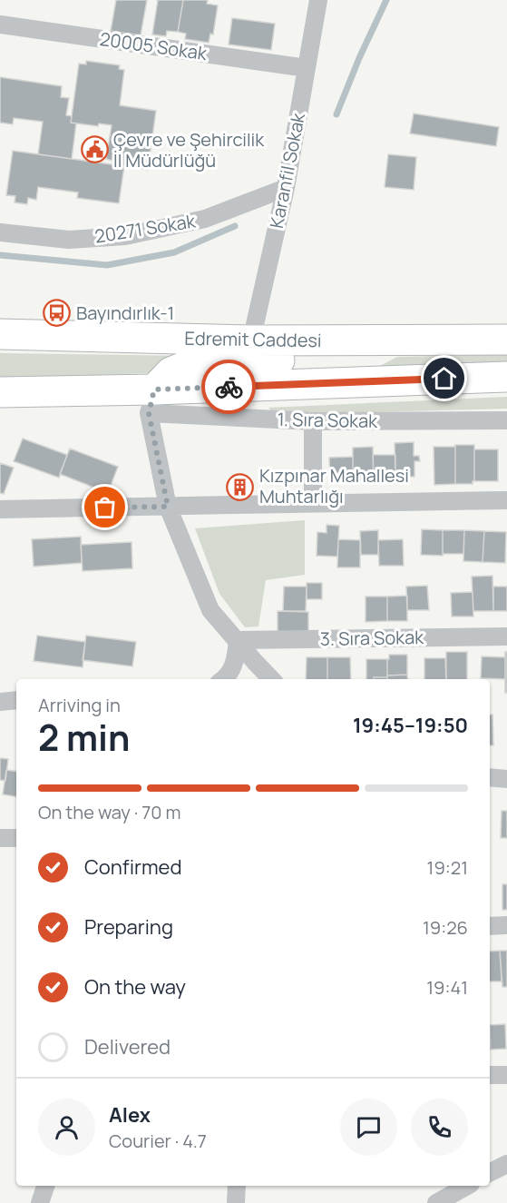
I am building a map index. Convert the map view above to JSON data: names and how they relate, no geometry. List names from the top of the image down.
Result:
{
  "streets": {
    "highway": ["Edremit Caddesi"],
    "street": [
      "20005 Sokak",
      "Karanfil Sokak",
      "20271 Sokak",
      "1. Sıra Sokak",
      "3. Sıra Sokak"
    ]
  },
  "crossings": [
    ["20005 Sokak", "Karanfil Sokak"],
    ["Karanfil Sokak", "20271 Sokak"],
    ["Karanfil Sokak", "Edremit Caddesi"]
  ],
  "places": {
    "public building": ["Çevre ve Şehircilik İl Müdürlüğü"],
    "bus stop": ["Bayındırlık-1"],
    "building": ["Kızpınar Mahallesi Muhtarlığı"]
  },
  "page": {
    "heading": ["2 min", "Arriving in", "19:45–19:50"],
    "panel": ["Alex", "Courier · 4.7"],
    "bar": "On the way · 70 m",
    "list": [
      ["Confirmed", "19:21"],
      ["Preparing", "19:26"],
      ["On the way", "19:41"],
      "Delivered"
    ]
  }
}
